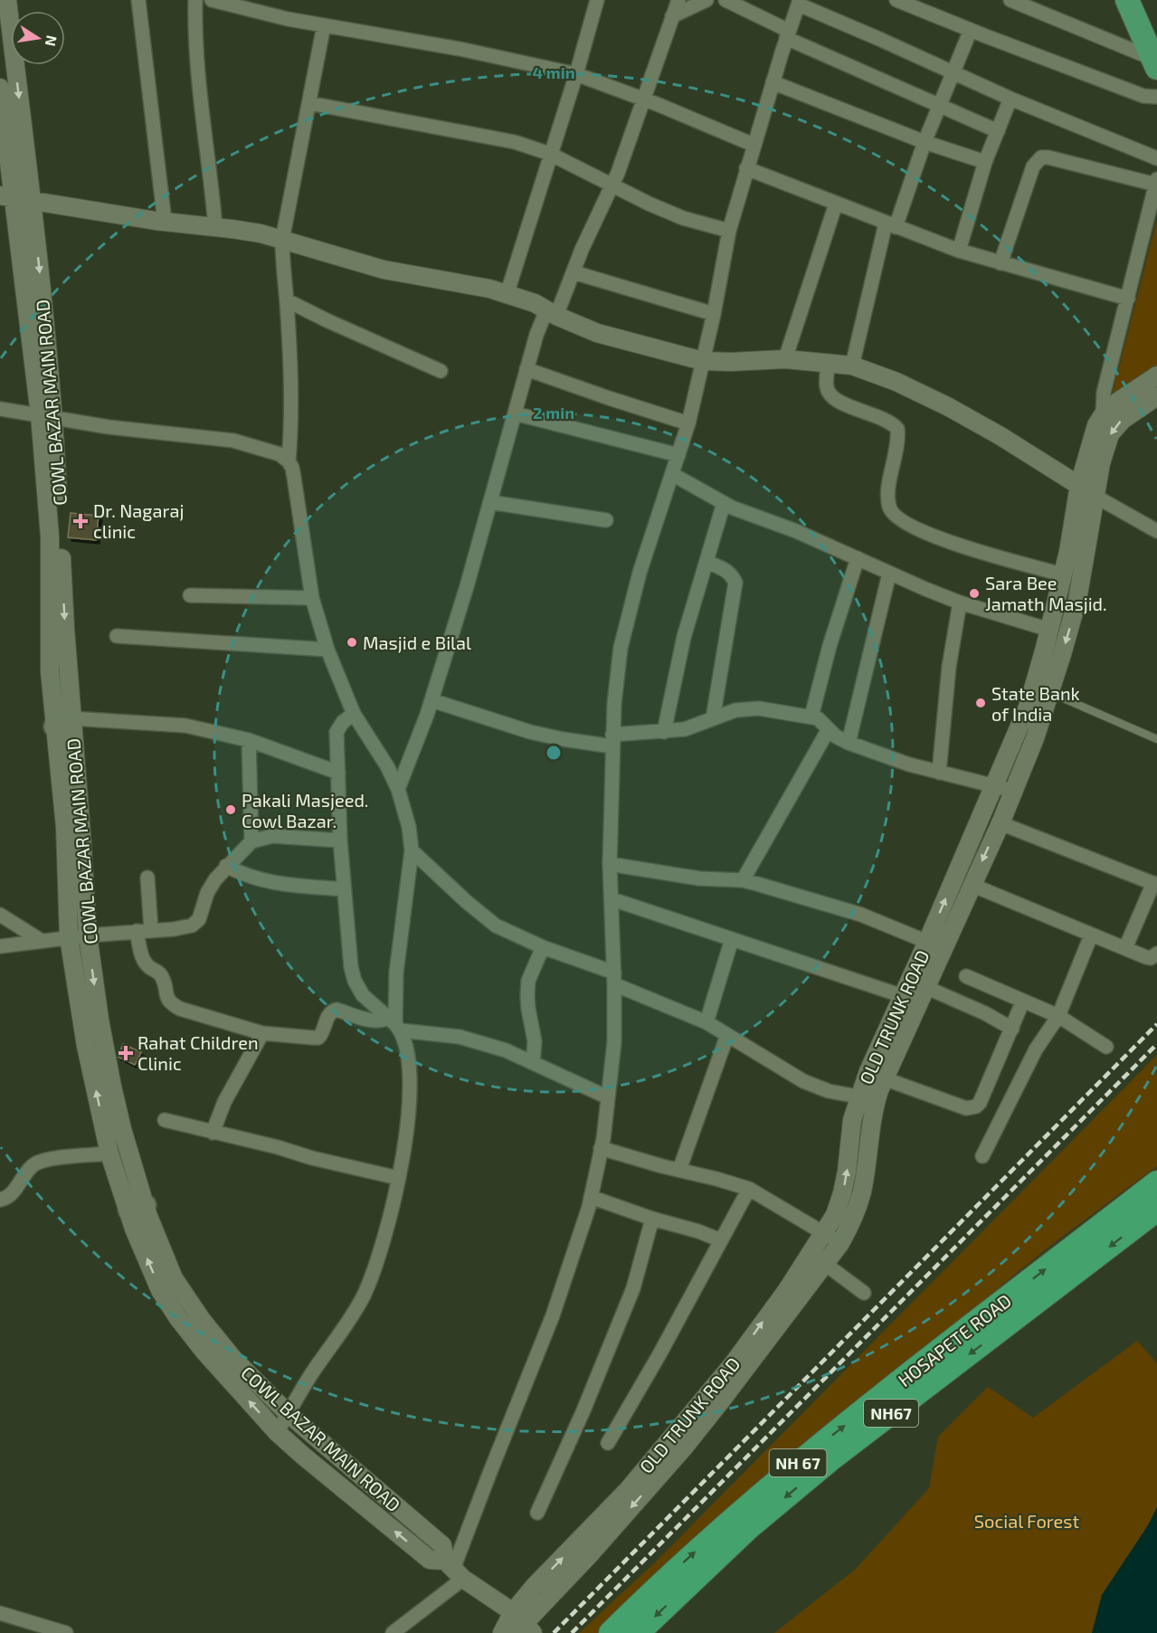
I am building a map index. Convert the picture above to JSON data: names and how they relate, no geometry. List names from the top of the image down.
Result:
{
  "streets": {
    "highway": ["HOSAPETE ROAD", "NH67", "NH 67"],
    "street": ["COWL BAZAR MAIN ROAD", "OLD TRUNK ROAD"]
  },
  "parks": ["Social Forest"],
  "places": {
    "health": ["Dr. Nagaraj clinic", "Rahat Children Clinic"],
    "other": [
      "Sara Bee Jamath Masjid.",
      "Masjid e Bilal",
      "State Bank of India",
      "Pakali Masjeed. Cowl Bazar."
    ]
  },
  "north": "right",
  "rings": ["4 min", "2 min"]
}
